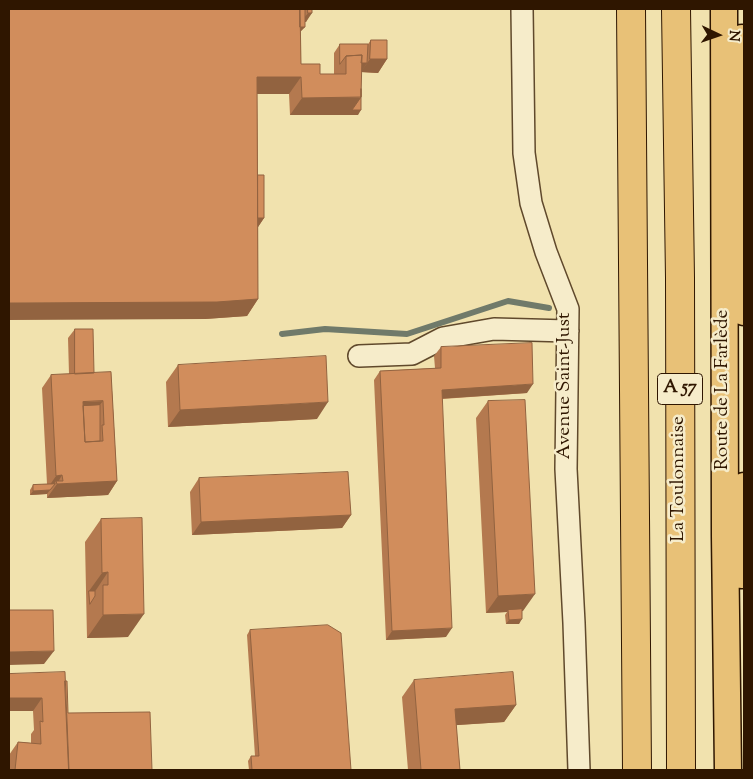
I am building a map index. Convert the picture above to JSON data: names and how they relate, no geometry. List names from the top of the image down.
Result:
{
  "streets": {
    "highway": ["A 57", "La Toulonnaise"],
    "main road": ["Route de La Farlède"],
    "street": ["Avenue Saint-Just"]
  },
  "north": "right"
}
